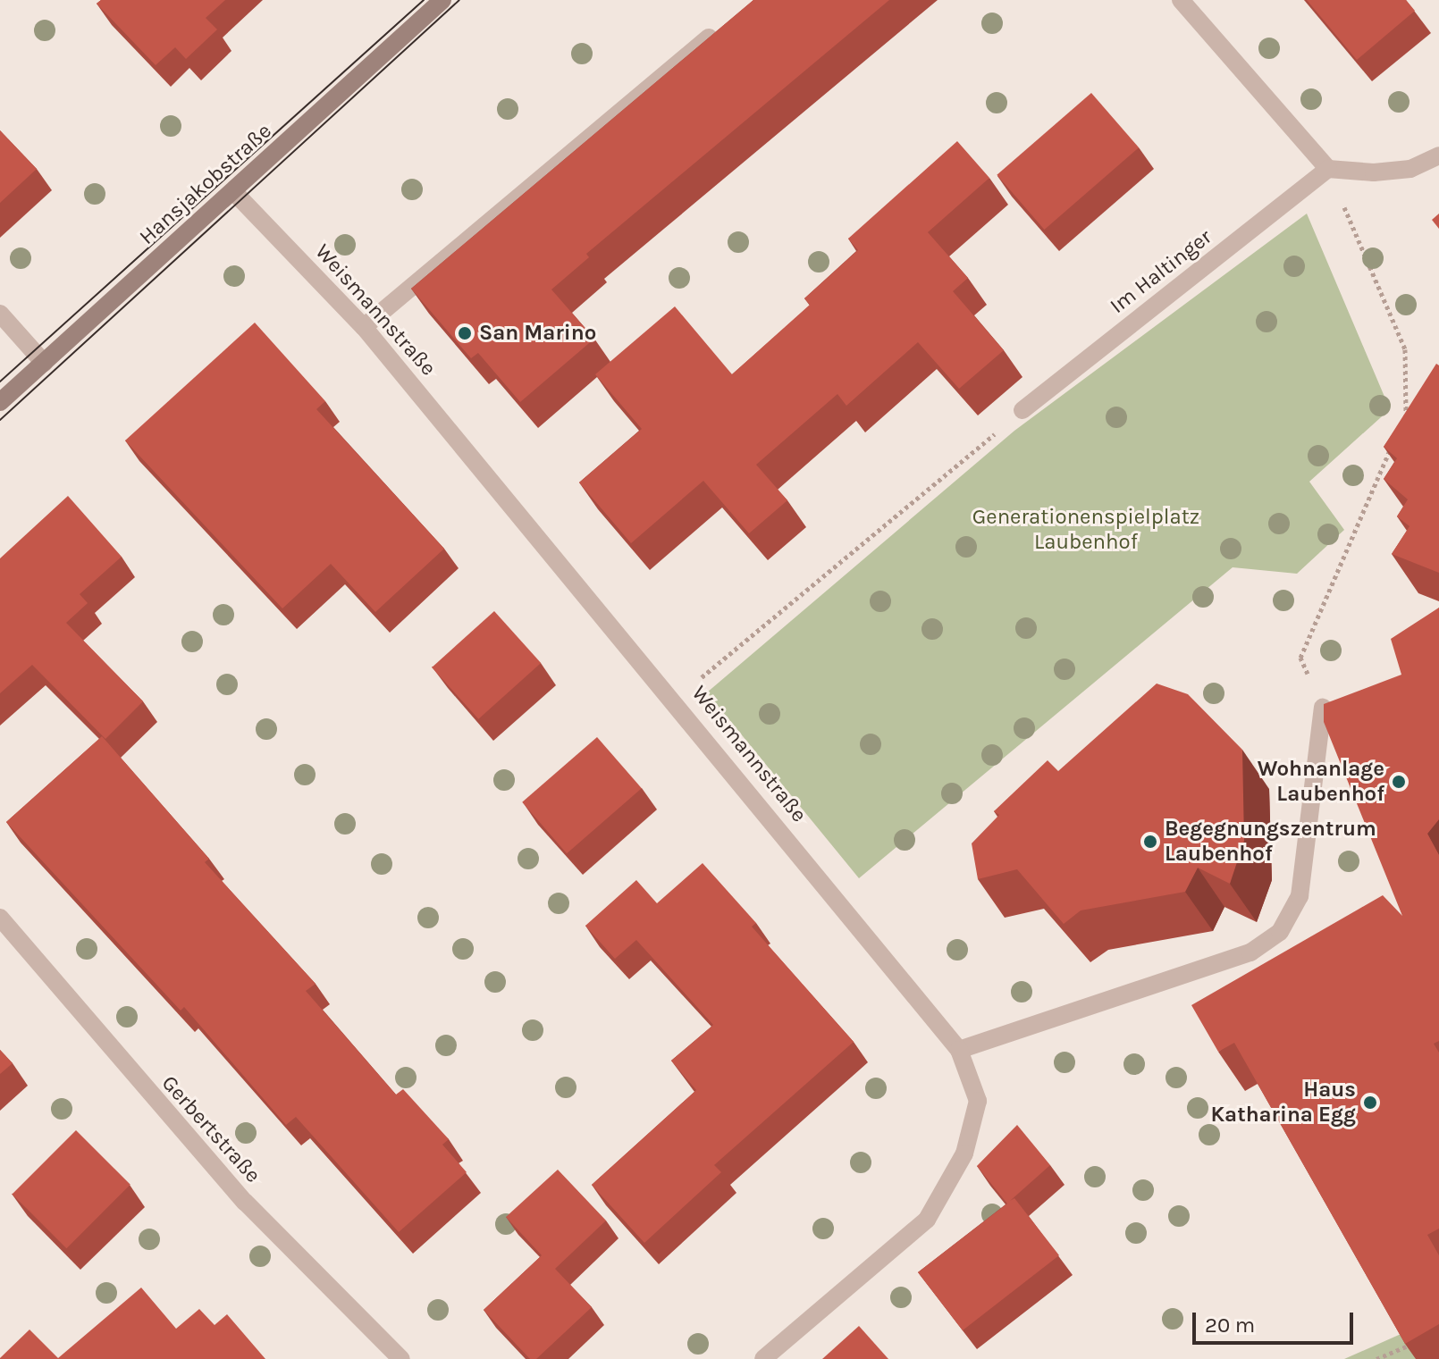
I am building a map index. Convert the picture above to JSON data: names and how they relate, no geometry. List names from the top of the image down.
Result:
{
  "streets": {
    "street": [
      "Hansjakobstraße",
      "Im Haltinger",
      "Weismannstraße",
      "Gerbertstraße"
    ]
  },
  "crossings": [
    ["Hansjakobstraße", "Weismannstraße"]
  ],
  "parks": ["Generationenspielplatz Laubenhof"],
  "places": [
    "San Marino",
    "Wohnanlage Laubenhof",
    "Begegnungszentrum Laubenhof",
    "Haus Katharina Egg"
  ],
  "scale_bar": "20 m"
}
